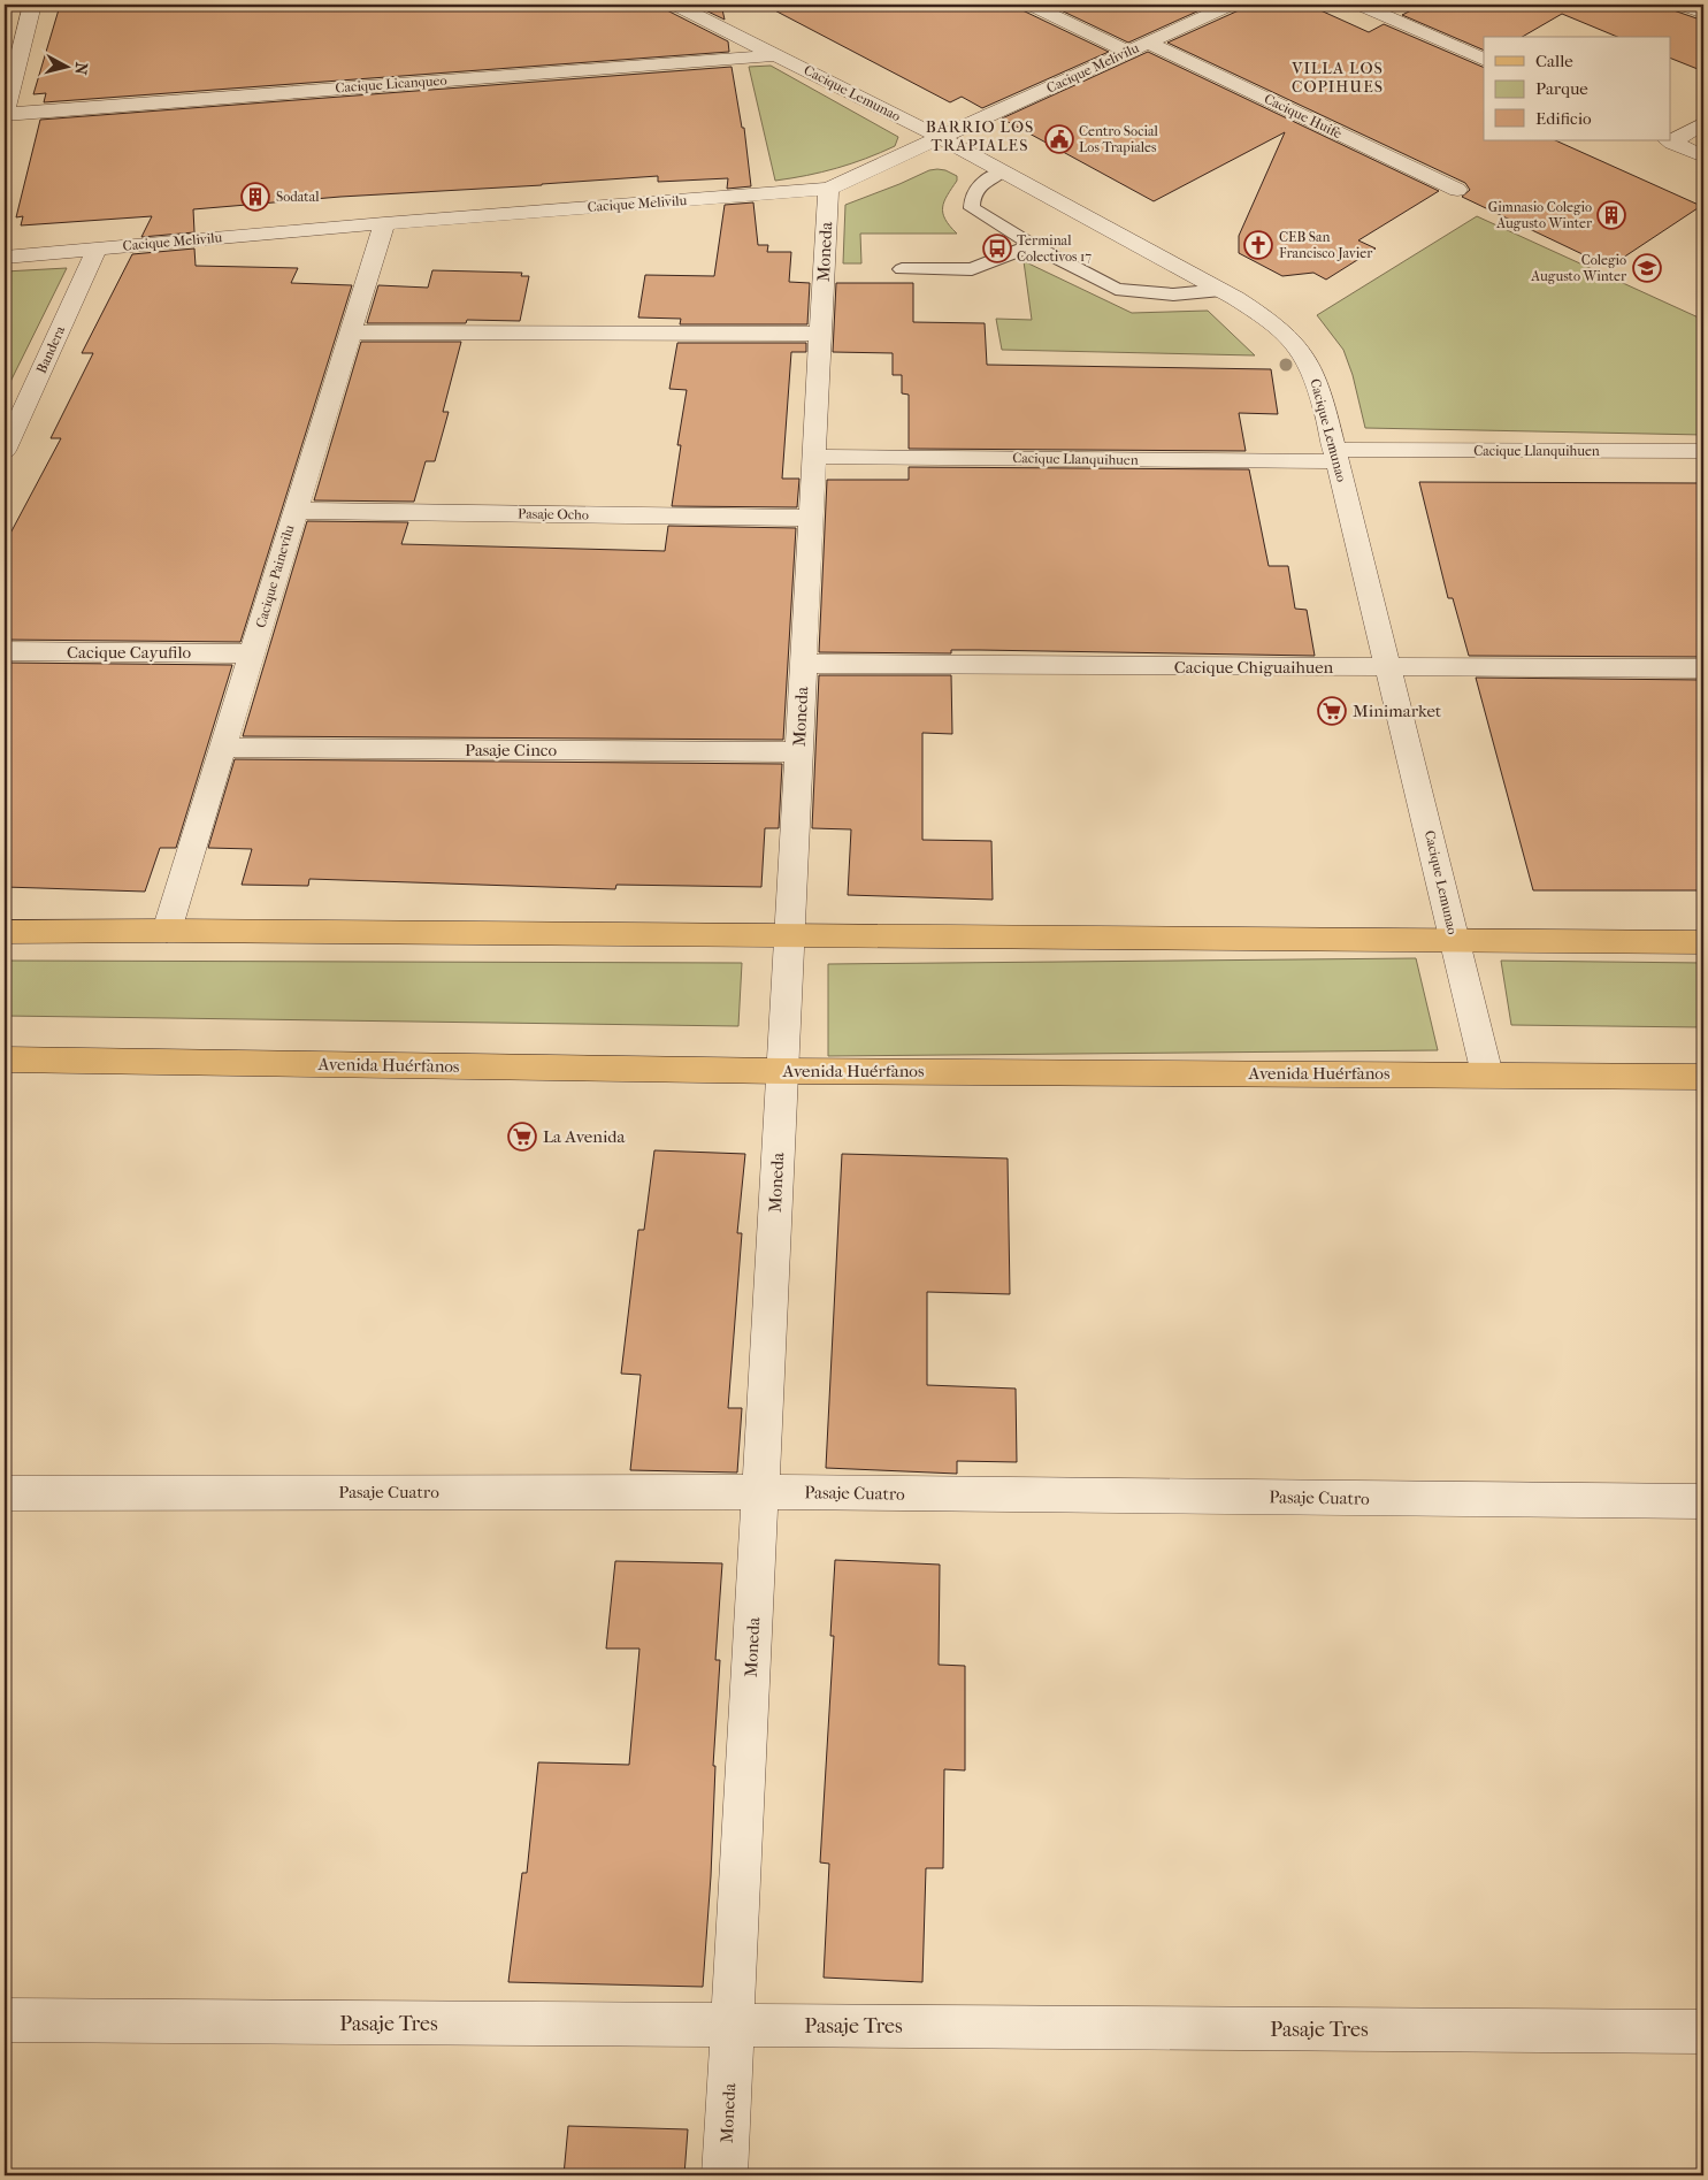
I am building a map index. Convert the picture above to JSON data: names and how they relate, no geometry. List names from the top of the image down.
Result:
{
  "streets": {
    "main road": ["Avenida Huérfanos"],
    "street": [
      "Cacique Melivilu",
      "Cacique Licanqueo",
      "Cacique Lemunao",
      "Cacique Huife",
      "Moneda",
      "Bandera",
      "Cacique Llanquihuen",
      "Pasaje Ocho",
      "Cacique Painevilu",
      "Cacique Cayufilo",
      "Cacique Chiguaihuen",
      "Pasaje Cinco",
      "Pasaje Cuatro",
      "Pasaje Tres"
    ]
  },
  "crossings": [
    ["Cacique Melivilu", "Cacique Lemunao"],
    ["Cacique Melivilu", "Cacique Huife"],
    ["Cacique Melivilu", "Moneda"],
    ["Cacique Melivilu", "Bandera"],
    ["Cacique Melivilu", "Cacique Painevilu"],
    ["Cacique Licanqueo", "Cacique Lemunao"],
    ["Cacique Lemunao", "Cacique Llanquihuen"],
    ["Cacique Lemunao", "Cacique Chiguaihuen"],
    ["Cacique Lemunao", "Avenida Huérfanos"],
    ["Moneda", "Cacique Llanquihuen"],
    ["Moneda", "Pasaje Ocho"],
    ["Moneda", "Cacique Chiguaihuen"],
    ["Moneda", "Pasaje Cinco"],
    ["Moneda", "Avenida Huérfanos"],
    ["Moneda", "Pasaje Cuatro"],
    ["Moneda", "Pasaje Tres"],
    ["Pasaje Ocho", "Cacique Painevilu"],
    ["Cacique Painevilu", "Cacique Cayufilo"],
    ["Cacique Painevilu", "Pasaje Cinco"]
  ],
  "districts": ["VILLA LOS COPIHUES", "BARRIO LOS TRAPIALES"],
  "places": {
    "public building": ["Centro Social Los Trapiales"],
    "building": ["Sodatal", "Gimnasio Colegio Augusto Winter"],
    "church": ["CEB San Francisco Javier"],
    "bus stop": ["Terminal Colectivos 17"],
    "school or university": ["Colegio Augusto Winter"],
    "supermarket": ["Minimarket", "La Avenida"]
  },
  "legend": ["Calle", "Parque", "Edificio"],
  "north": "right"
}
